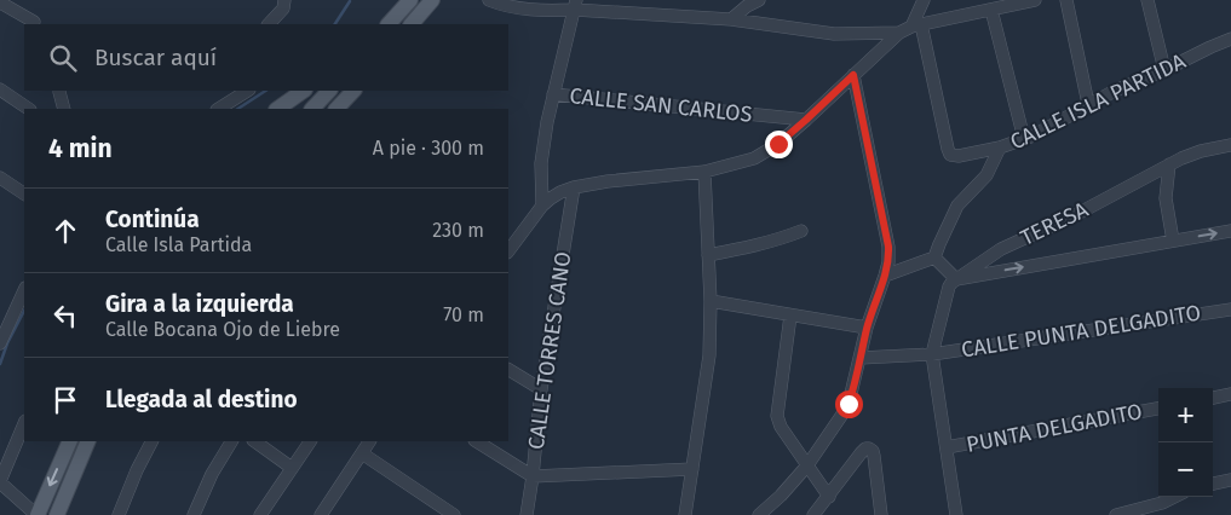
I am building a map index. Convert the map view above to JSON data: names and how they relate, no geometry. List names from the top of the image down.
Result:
{
  "streets": {
    "street": [
      "CALLE ISLA PARTIDA",
      "CALLE SAN CARLOS",
      "TERESA",
      "CALLE PUNTA DELGADITO",
      "CALLE TORRES CANO",
      "PUNTA DELGADITO"
    ]
  },
  "page": {
    "search": "Buscar aquí",
    "heading": ["4 min", "A pie · 300 m"],
    "list": [
      ["Continúa", "Calle Isla Partida", "230 m"],
      ["Gira a la izquierda", "Calle Bocana Ojo de Liebre", "70 m"],
      "Llegada al destino"
    ],
    "map_buttons": ["+", "−"]
  }
}
